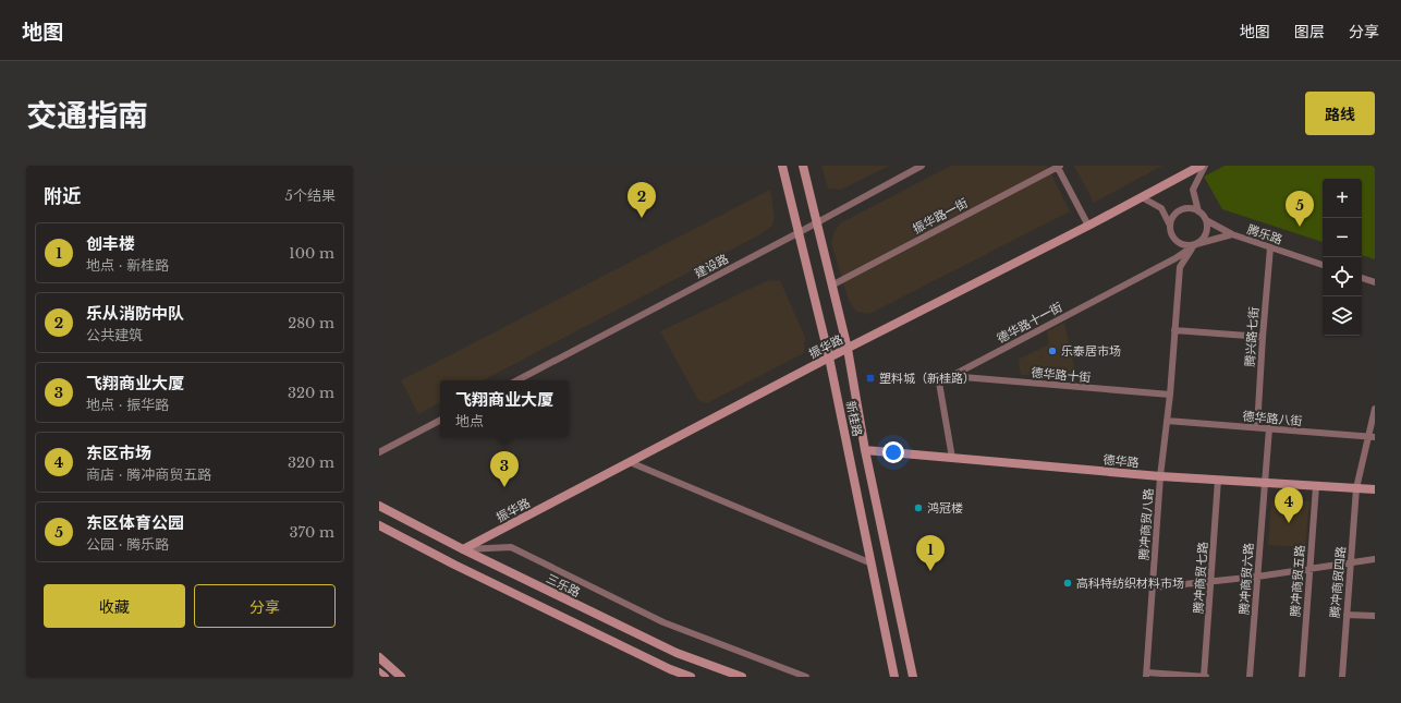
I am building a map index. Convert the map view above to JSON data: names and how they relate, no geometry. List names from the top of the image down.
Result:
{
  "streets": {
    "street": [
      "振华路一街",
      "腾乐路",
      "建设路",
      "德华路十一街",
      "腾兴路七街",
      "振华路",
      "德华路十街",
      "新桂路",
      "德华路八街",
      "德华路",
      "腾冲商贸八路",
      "腾冲商贸七路",
      "腾冲商贸六路",
      "腾冲商贸五路",
      "腾冲商贸四路",
      "三乐路"
    ]
  },
  "crossings": [
    ["振华路一街", "新桂路"],
    ["腾乐路", "德华路十一街"],
    ["腾乐路", "腾兴路七街"],
    ["腾乐路", "腾冲商贸八路"],
    ["建设路", "新桂路"],
    ["德华路十一街", "德华路十街"],
    ["德华路十一街", "腾冲商贸八路"],
    ["腾兴路七街", "德华路八街"],
    ["振华路", "新桂路"],
    ["振华路", "三乐路"],
    ["德华路十街", "腾冲商贸八路"],
    ["新桂路", "德华路"],
    ["德华路八街", "腾冲商贸八路"],
    ["德华路八街", "腾冲商贸六路"],
    ["德华路八街", "腾冲商贸四路"],
    ["德华路", "腾冲商贸八路"],
    ["德华路", "腾冲商贸七路"],
    ["德华路", "腾冲商贸六路"],
    ["德华路", "腾冲商贸五路"],
    ["德华路", "腾冲商贸四路"]
  ],
  "places": {
    "other": ["乐泰居市场", "鸿冠楼", "高科特纺织材料市场"],
    "transit": ["塑料城（新桂路）"]
  },
  "page": {
    "header": "地图",
    "nav": ["地图", "图层", "分享"],
    "title": "交通指南",
    "buttons": [
      "路线",
      ["收藏", "分享"]
    ],
    "heading": ["附近", "5个结果"],
    "map_buttons": ["+", "−"],
    "pins": [
      "2",
      "5",
      "3",
      "4",
      "1"
    ],
    "list": [
      {
        "mark": "1",
        "name": "创丰楼",
        "note": "地点 · 新桂路",
        "value": "100 m"
      },
      {
        "mark": "2",
        "name": "乐从消防中队",
        "note": "公共建筑",
        "value": "280 m"
      },
      {
        "mark": "3",
        "name": "飞翔商业大厦",
        "note": "地点 · 振华路",
        "value": "320 m"
      },
      {
        "mark": "4",
        "name": "东区市场",
        "note": "商店 · 腾冲商贸五路",
        "value": "320 m"
      },
      {
        "mark": "5",
        "name": "东区体育公园",
        "note": "公园 · 腾乐路",
        "value": "370 m"
      }
    ],
    "popup": ["飞翔商业大厦", "地点"]
  }
}
